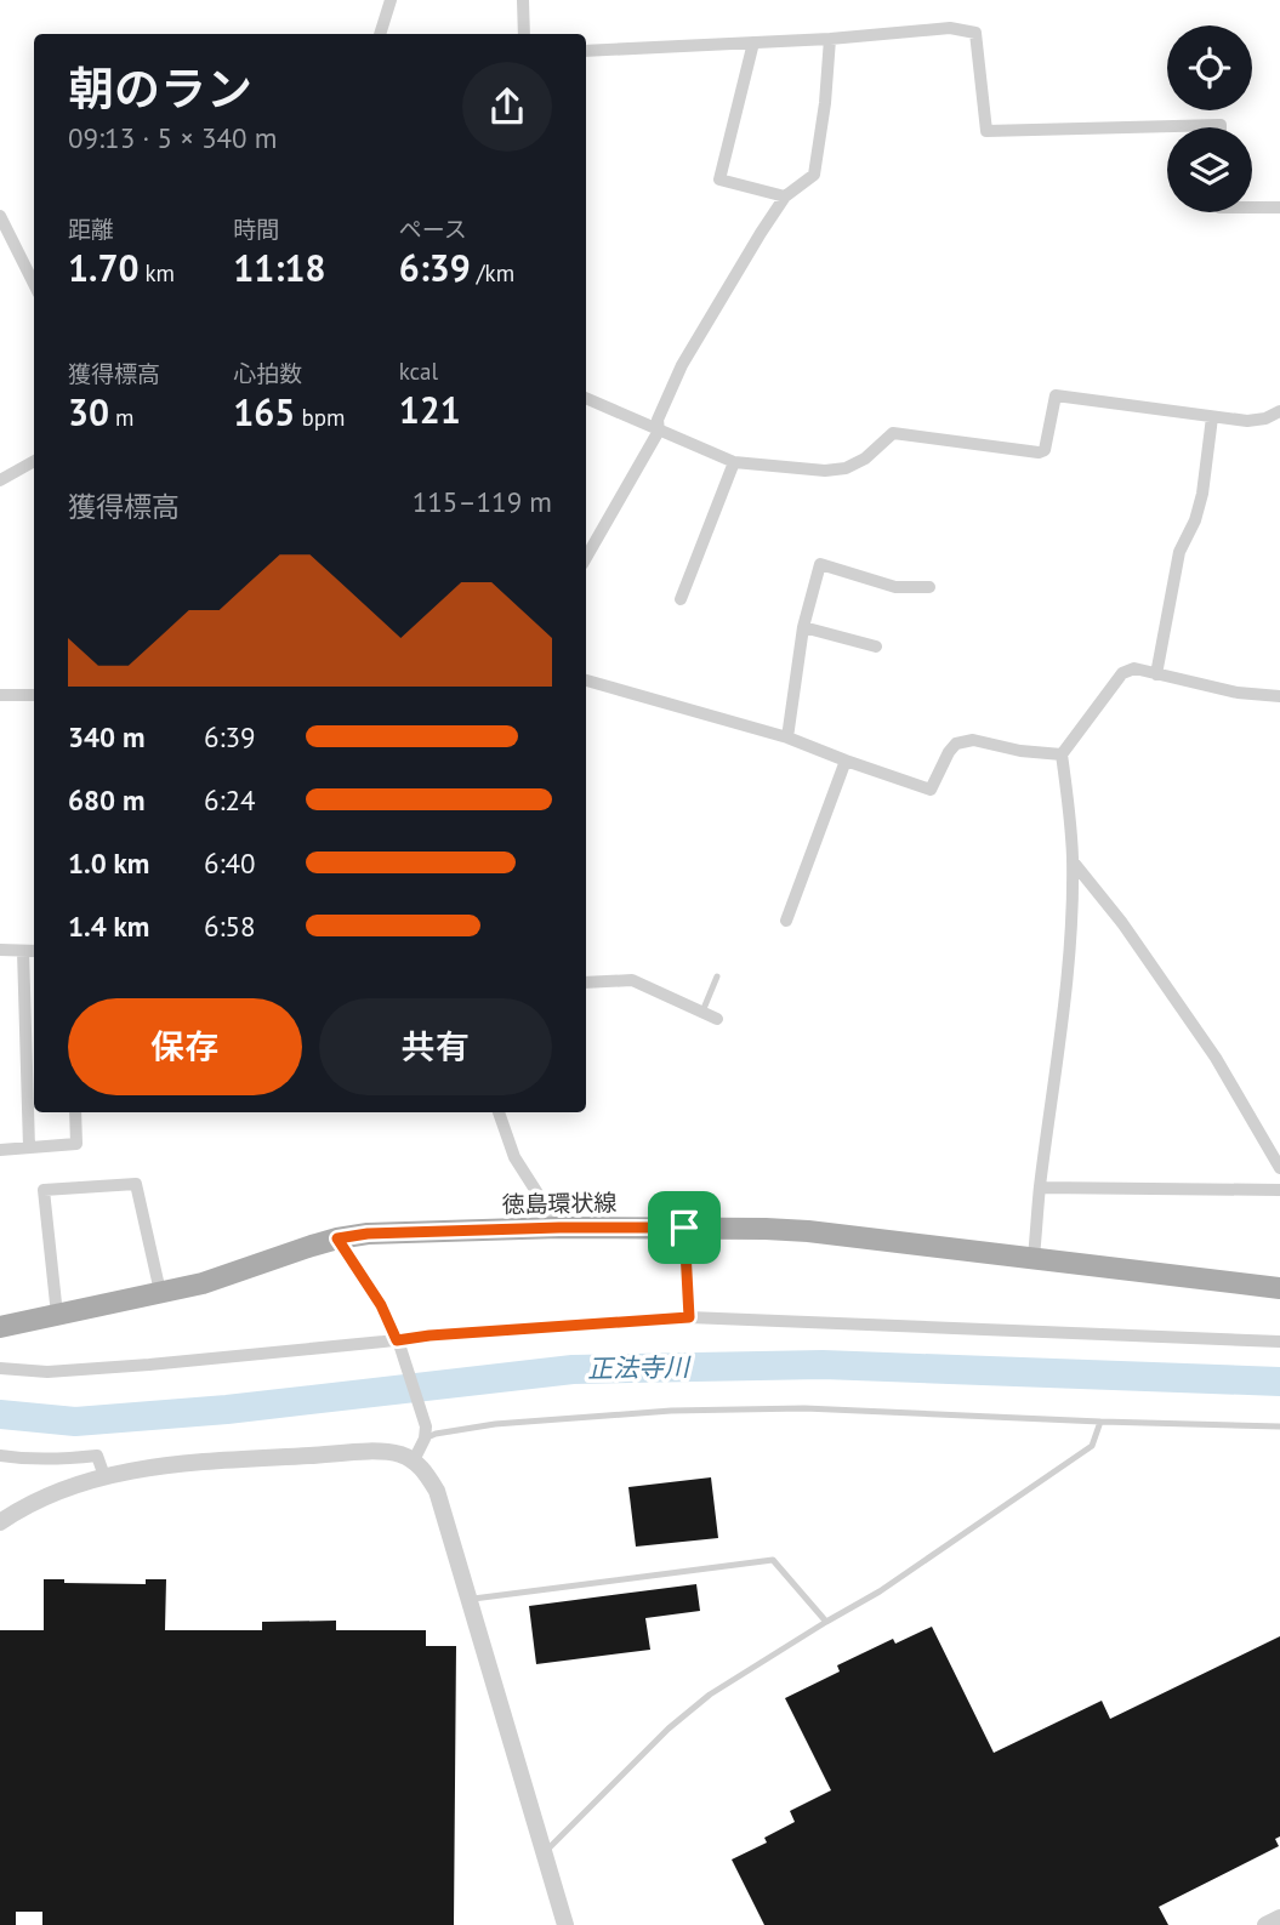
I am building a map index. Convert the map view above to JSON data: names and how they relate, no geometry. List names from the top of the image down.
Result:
{
  "streets": {
    "main road": ["徳島環状線"]
  },
  "water": ["正法寺川"],
  "page": {
    "heading": ["朝のラン", "09:13 · 5 × 340 m"],
    "stats": [
      ["距離", "1.70 km"],
      ["時間", "11:18"],
      ["ペース", "6:39 /km"],
      ["獲得標高", "30 m"],
      ["心拍数", "165 bpm"],
      ["kcal", "121"]
    ],
    "chart": ["獲得標高", "115–119 m"],
    "list": [
      {
        "name": "340 m",
        "note": "6:39"
      },
      {
        "name": "680 m",
        "note": "6:24"
      },
      {
        "name": "1.0 km",
        "note": "6:40"
      },
      {
        "name": "1.4 km",
        "note": "6:58"
      }
    ],
    "buttons": ["保存", "共有"]
  }
}
